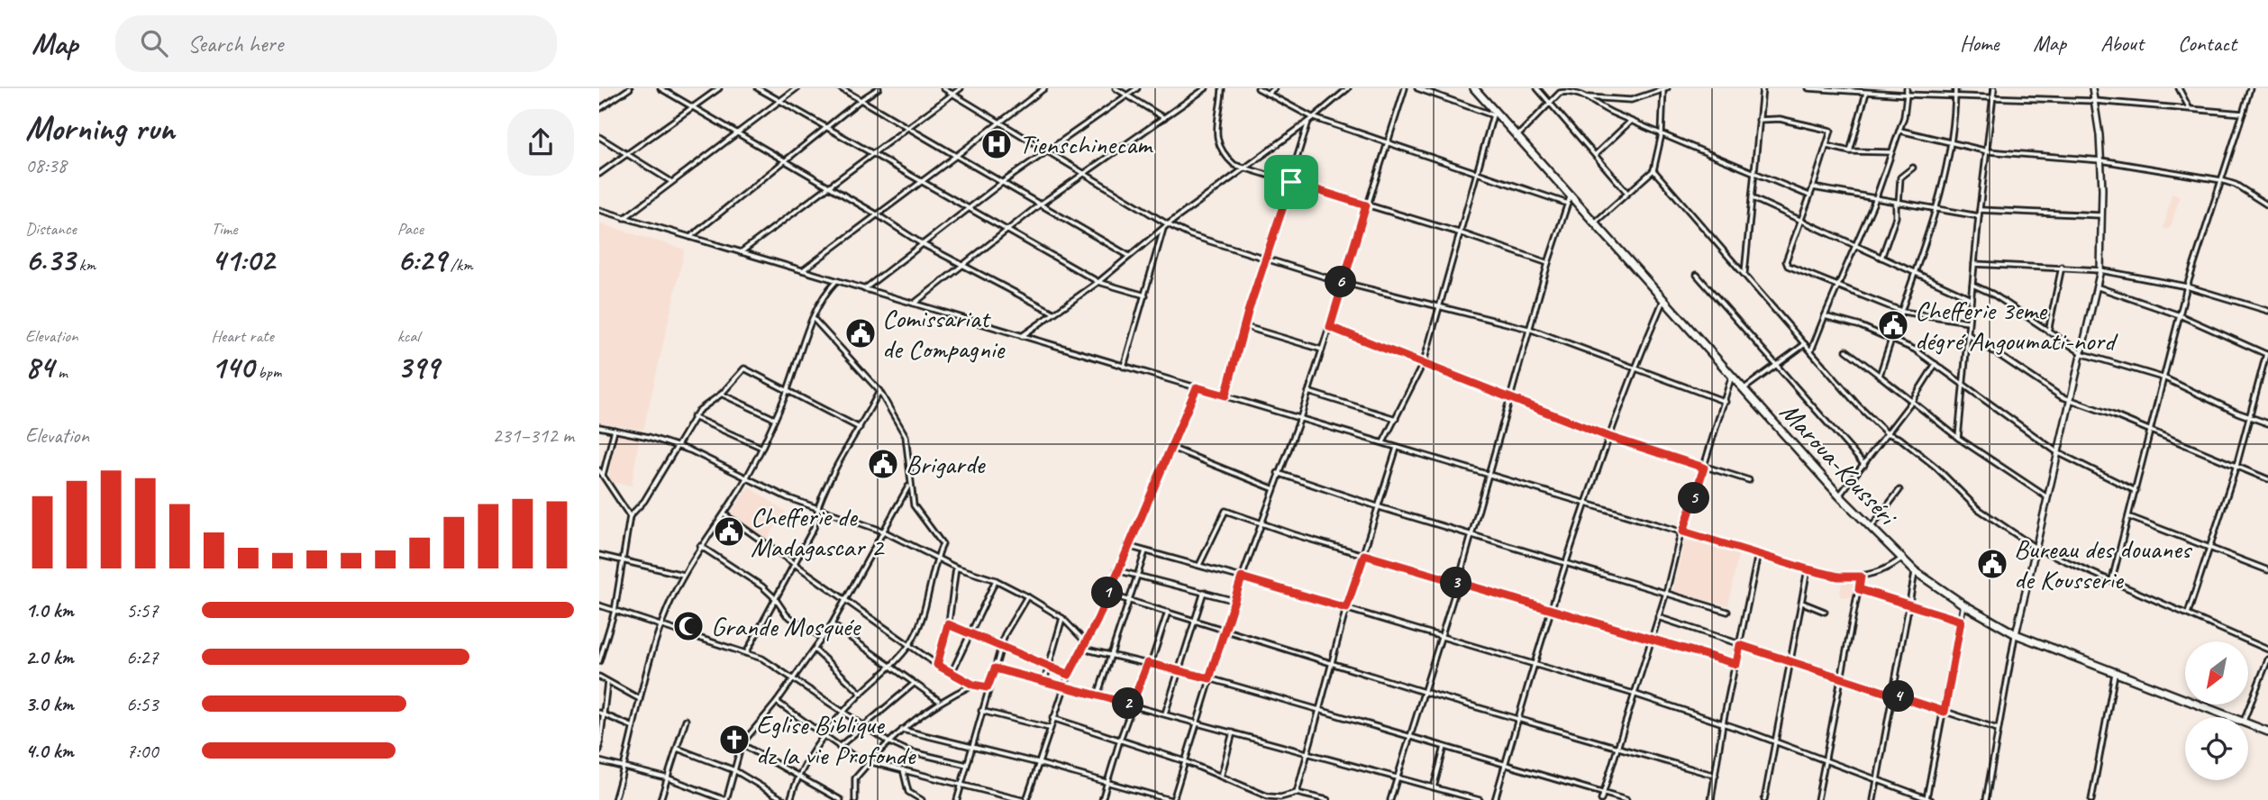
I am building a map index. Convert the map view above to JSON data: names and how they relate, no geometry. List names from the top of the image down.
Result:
{
  "streets": {
    "highway": ["Maroua-Kousséri"]
  },
  "places": {
    "hospital": ["Tienschinecam"],
    "public building": [
      "Chefferie 3eme dégré Angoumati-nord",
      "Comissariat de Compagnie",
      "Brigarde",
      "Chefferie de Madagascar 2",
      "Bureau des douanes de Kousserie"
    ],
    "mosque": ["Grande Mosquée"],
    "church": ["Eglise Biblique dz la vie Profonde"]
  },
  "north": "bottom left",
  "page": {
    "header": "Map",
    "search": "Search here",
    "nav": [
      "Home",
      "Map",
      "About",
      "Contact"
    ],
    "heading": ["Morning run", "08:38"],
    "stats": [
      ["Distance", "6.33 km"],
      ["Time", "41:02"],
      ["Pace", "6:29 /km"],
      ["Elevation", "84 m"],
      ["Heart rate", "140 bpm"],
      ["kcal", "399"]
    ],
    "pins": [
      "6",
      "5",
      "3",
      "1",
      "4",
      "2"
    ],
    "chart": ["Elevation", "231–312 m"],
    "list": [
      {
        "name": "1.0 km",
        "note": "5:57"
      },
      {
        "name": "2.0 km",
        "note": "6:27"
      },
      {
        "name": "3.0 km",
        "note": "6:53"
      },
      {
        "name": "4.0 km",
        "note": "7:00"
      }
    ]
  }
}
